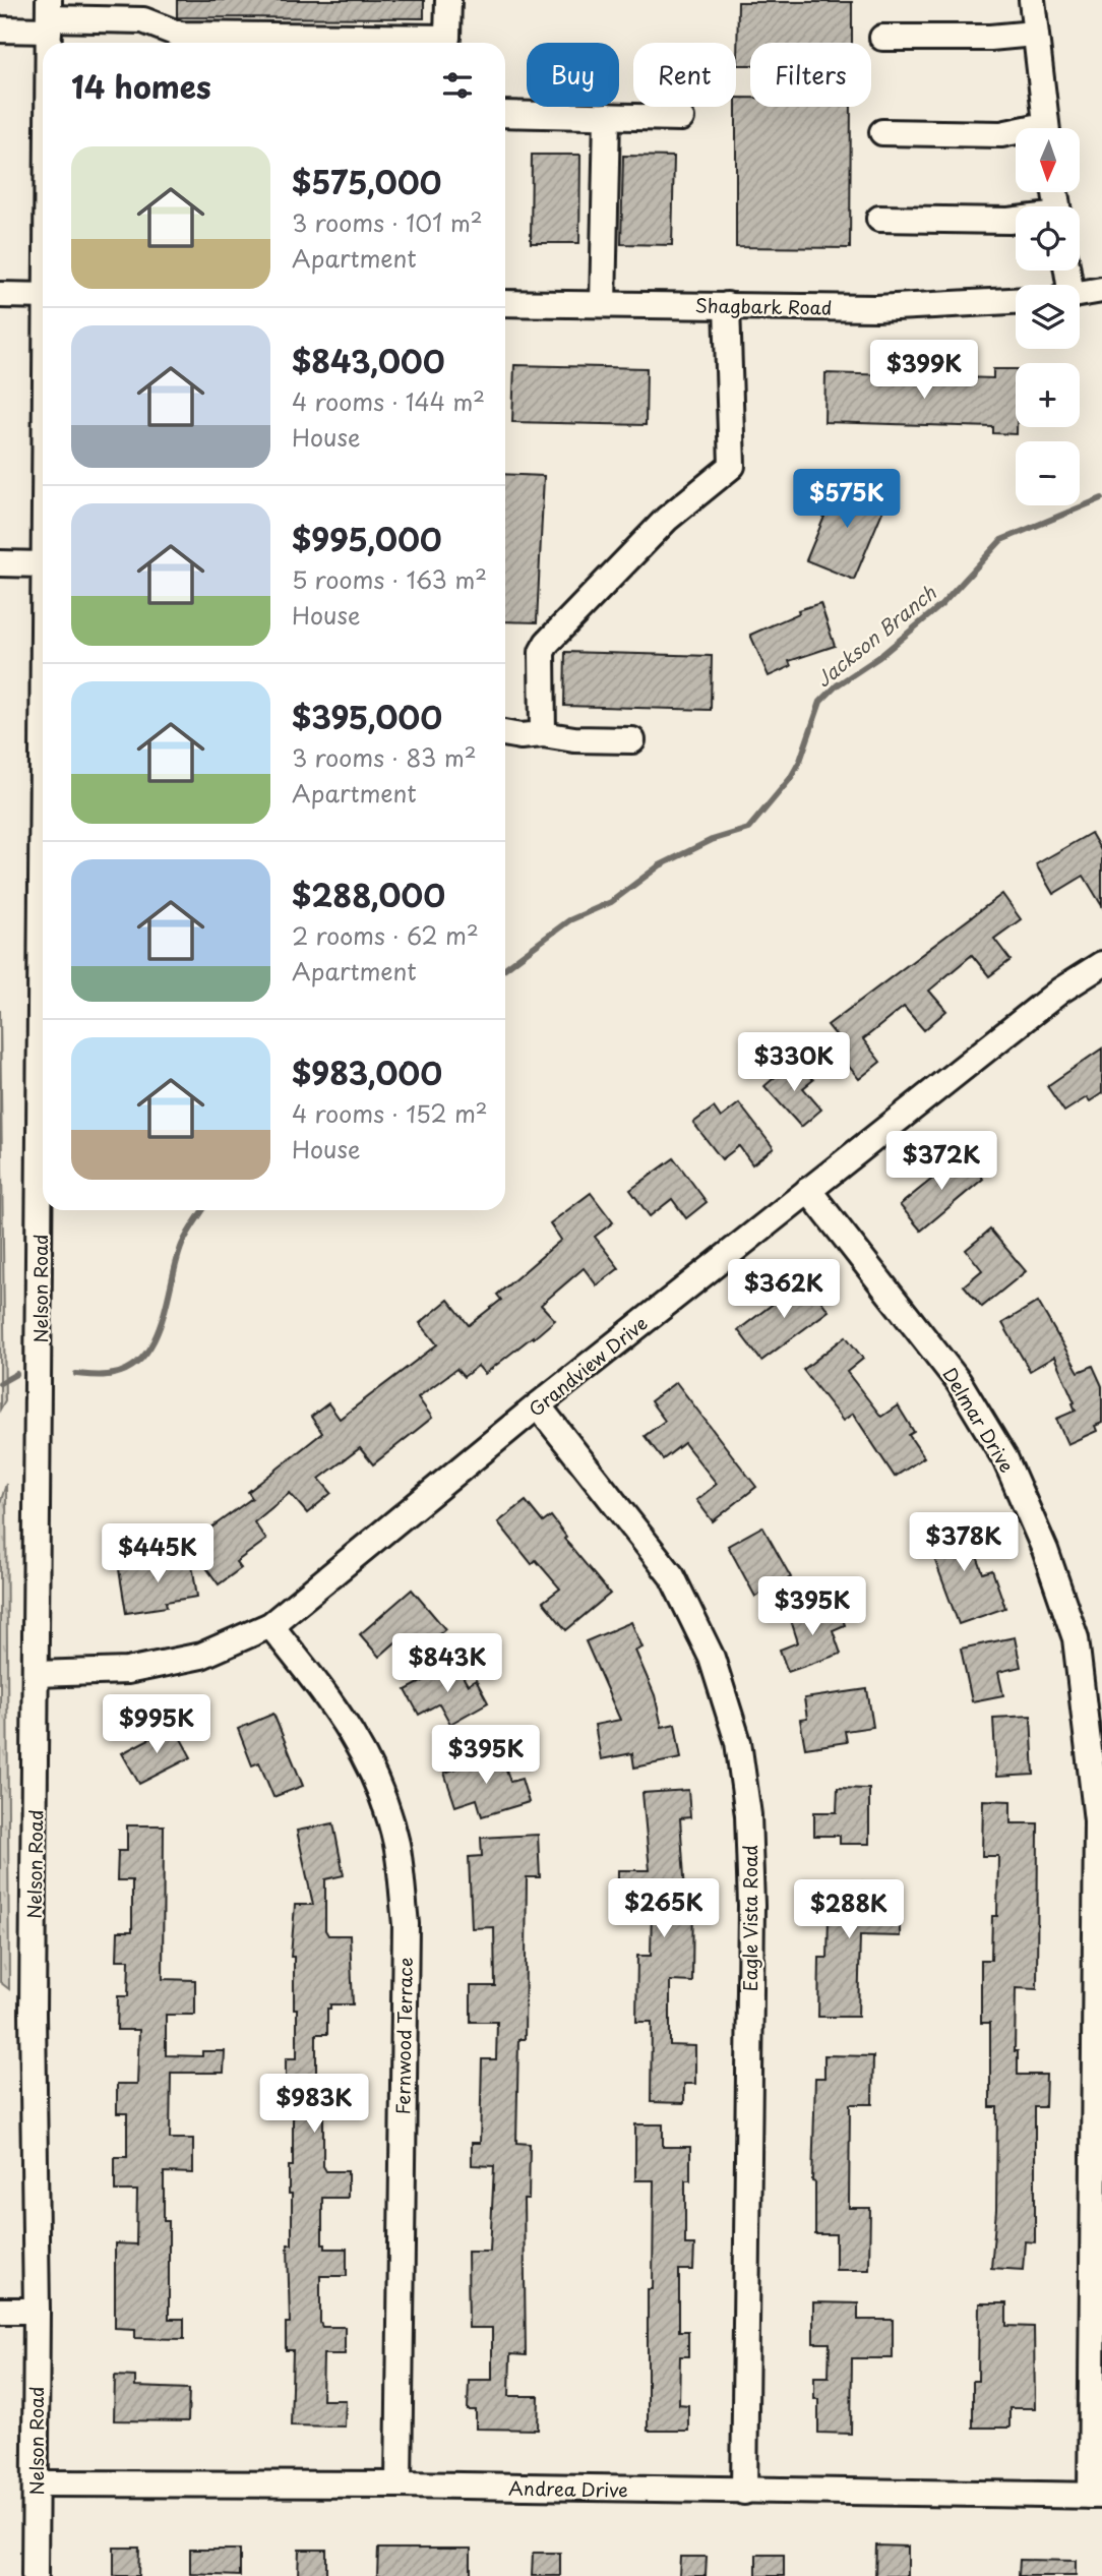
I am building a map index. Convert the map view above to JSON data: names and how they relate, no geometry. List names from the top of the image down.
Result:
{
  "streets": {
    "street": [
      "Shagbark Road",
      "Nelson Road",
      "Grandview Drive",
      "Delmar Drive",
      "Eagle Vista Road",
      "Fernwood Terrace",
      "Andrea Drive"
    ]
  },
  "crossings": [
    ["Nelson Road", "Grandview Drive"],
    ["Nelson Road", "Andrea Drive"],
    ["Grandview Drive", "Delmar Drive"],
    ["Grandview Drive", "Eagle Vista Road"],
    ["Grandview Drive", "Fernwood Terrace"],
    ["Delmar Drive", "Andrea Drive"],
    ["Eagle Vista Road", "Andrea Drive"],
    ["Fernwood Terrace", "Andrea Drive"]
  ],
  "water": ["Jackson Branch"],
  "north": "bottom",
  "page": {
    "chip": ["Buy", "Rent", "Filters"],
    "heading": "14 homes",
    "map_buttons": ["+", "−"],
    "list": [
      {
        "name": "$575,000",
        "note": "3 rooms · 101 m² · Apartment"
      },
      {
        "name": "$843,000",
        "note": "4 rooms · 144 m² · House"
      },
      {
        "name": "$995,000",
        "note": "5 rooms · 163 m² · House"
      },
      {
        "name": "$395,000",
        "note": "3 rooms · 83 m² · Apartment"
      },
      {
        "name": "$288,000",
        "note": "2 rooms · 62 m² · Apartment"
      },
      {
        "name": "$983,000",
        "note": "4 rooms · 152 m² · House"
      }
    ],
    "price": [
      "$399K",
      "$575K",
      "$330K",
      "$372K",
      "$362K",
      "$378K",
      "$445K",
      "$395K",
      "$843K",
      "$995K",
      "$395K",
      "$265K",
      "$288K",
      "$983K"
    ]
  }
}
